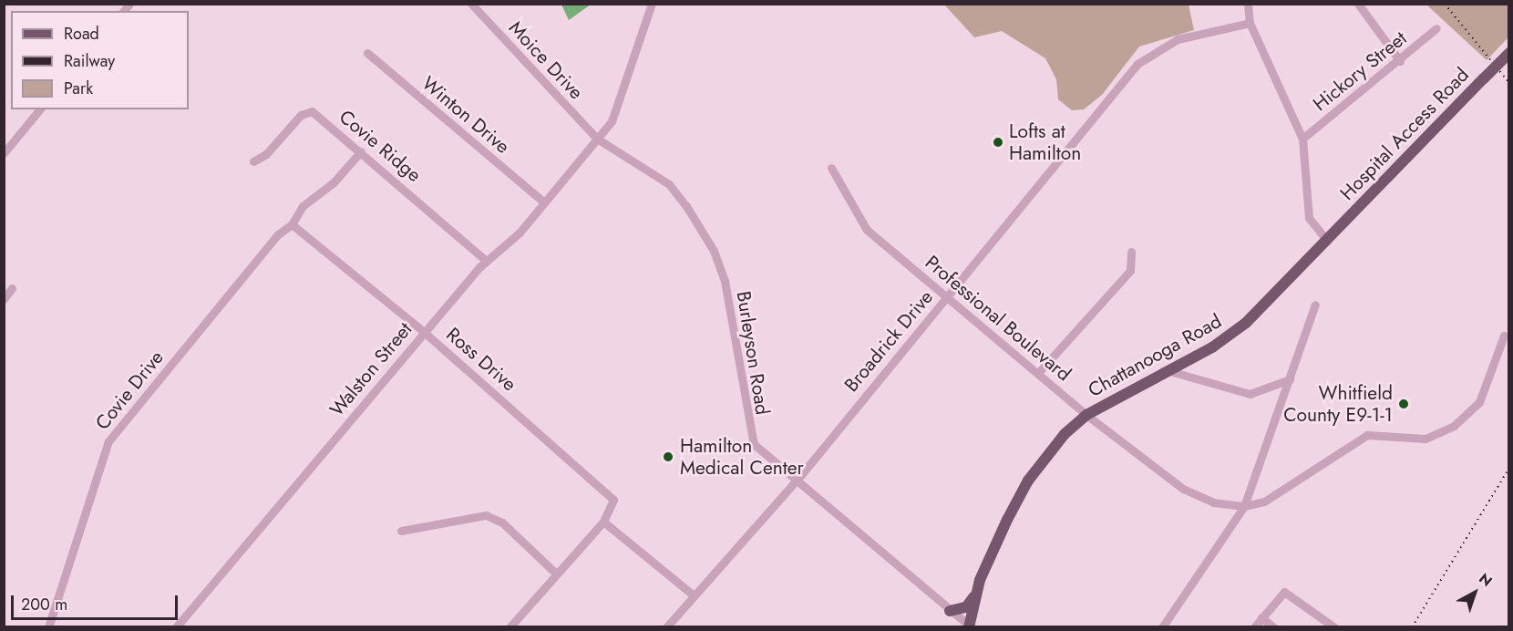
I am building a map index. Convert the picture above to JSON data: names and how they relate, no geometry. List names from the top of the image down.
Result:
{
  "streets": {
    "main road": ["Hospital Access Road", "Chattanooga Road"],
    "street": [
      "Moice Drive",
      "Hickory Street",
      "Winton Drive",
      "Covie Ridge",
      "Professional Boulevard",
      "Broadrick Drive",
      "Burleyson Road",
      "Ross Drive",
      "Walston Street",
      "Covie Drive"
    ]
  },
  "crossings": [
    ["Moice Drive", "Burleyson Road"],
    ["Moice Drive", "Walston Street"],
    ["Winton Drive", "Walston Street"],
    ["Hospital Access Road", "Chattanooga Road"],
    ["Covie Ridge", "Walston Street"],
    ["Professional Boulevard", "Broadrick Drive"],
    ["Professional Boulevard", "Chattanooga Road"],
    ["Broadrick Drive", "Burleyson Road"],
    ["Burleyson Road", "Chattanooga Road"],
    ["Burleyson Road", "Walston Street"],
    ["Ross Drive", "Walston Street"],
    ["Ross Drive", "Covie Drive"]
  ],
  "places": ["Lofts at Hamilton", "Whitfield County E9-1-1", "Hamilton Medical Center"],
  "legend": ["Road", "Railway", "Park"],
  "scale_bar": "200 m",
  "north": "top right"
}
